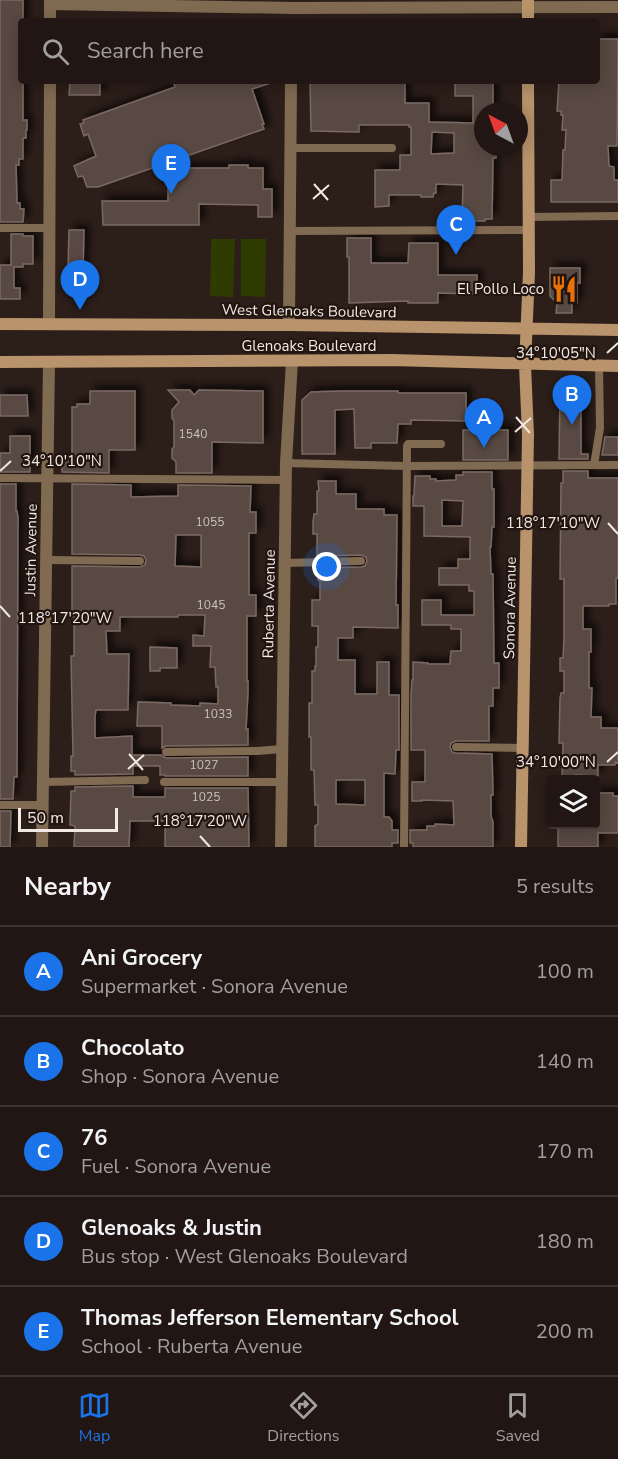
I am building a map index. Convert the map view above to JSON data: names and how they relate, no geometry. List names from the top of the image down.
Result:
{
  "streets": {
    "main road": ["West Glenoaks Boulevard", "Glenoaks Boulevard", "Sonora Avenue"],
    "street": ["Justin Avenue", "Ruberta Avenue"]
  },
  "crossings": [
    ["West Glenoaks Boulevard", "Sonora Avenue"],
    ["Glenoaks Boulevard", "Justin Avenue"],
    ["Glenoaks Boulevard", "Ruberta Avenue"],
    ["Glenoaks Boulevard", "Sonora Avenue"]
  ],
  "places": {
    "restaurant": ["El Pollo Loco"]
  },
  "house_numbers": [
    "1540",
    "1055",
    "1045",
    "1033",
    "1027",
    "1025"
  ],
  "scale_bar": "50 m",
  "north": "top left",
  "page": {
    "search": "Search here",
    "pins": [
      "E",
      "C",
      "D",
      "B",
      "A"
    ],
    "scale": "50 m",
    "heading": ["Nearby", "5 results"],
    "list": [
      {
        "mark": "A",
        "name": "Ani Grocery",
        "note": "Supermarket · Sonora Avenue",
        "value": "100 m"
      },
      {
        "mark": "B",
        "name": "Chocolato",
        "note": "Shop · Sonora Avenue",
        "value": "140 m"
      },
      {
        "mark": "C",
        "name": "76",
        "note": "Fuel · Sonora Avenue",
        "value": "170 m"
      },
      {
        "mark": "D",
        "name": "Glenoaks & Justin",
        "note": "Bus stop · West Glenoaks Boulevard",
        "value": "180 m"
      },
      {
        "mark": "E",
        "name": "Thomas Jefferson Elementary School",
        "note": "School · Ruberta Avenue",
        "value": "200 m"
      }
    ],
    "nav": ["Map", "Directions", "Saved"]
  },
  "coordinates": [
    "34°10'05\"N",
    "34°10'10\"N",
    "118°17'10\"W",
    "118°17'20\"W",
    "34°10'00\"N"
  ]
}
